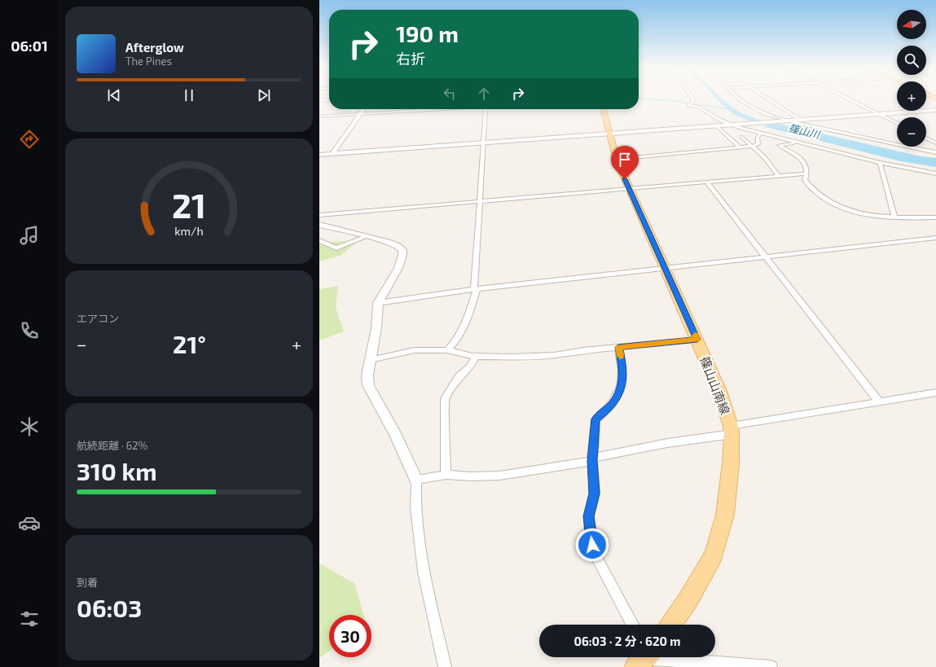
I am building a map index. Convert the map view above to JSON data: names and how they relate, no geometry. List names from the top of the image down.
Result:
{
  "streets": {
    "main road": ["篠山山南線"]
  },
  "water": ["篠山川"],
  "north": "left",
  "page": {
    "tabs": "06:01",
    "map_buttons": ["+", "−"],
    "turn": ["190 m", "右折"],
    "song": ["Afterglow", "The Pines"],
    "tile": [
      "エアコン",
      ["航続距離 · 62%", "310 km"],
      ["到着", "06:03"]
    ],
    "heat": ["−", "21°", "+"],
    "limit": "30",
    "trip": "06:03 · 2 分 · 620 m",
    "gauge": ["21", "km/h"]
  }
}
